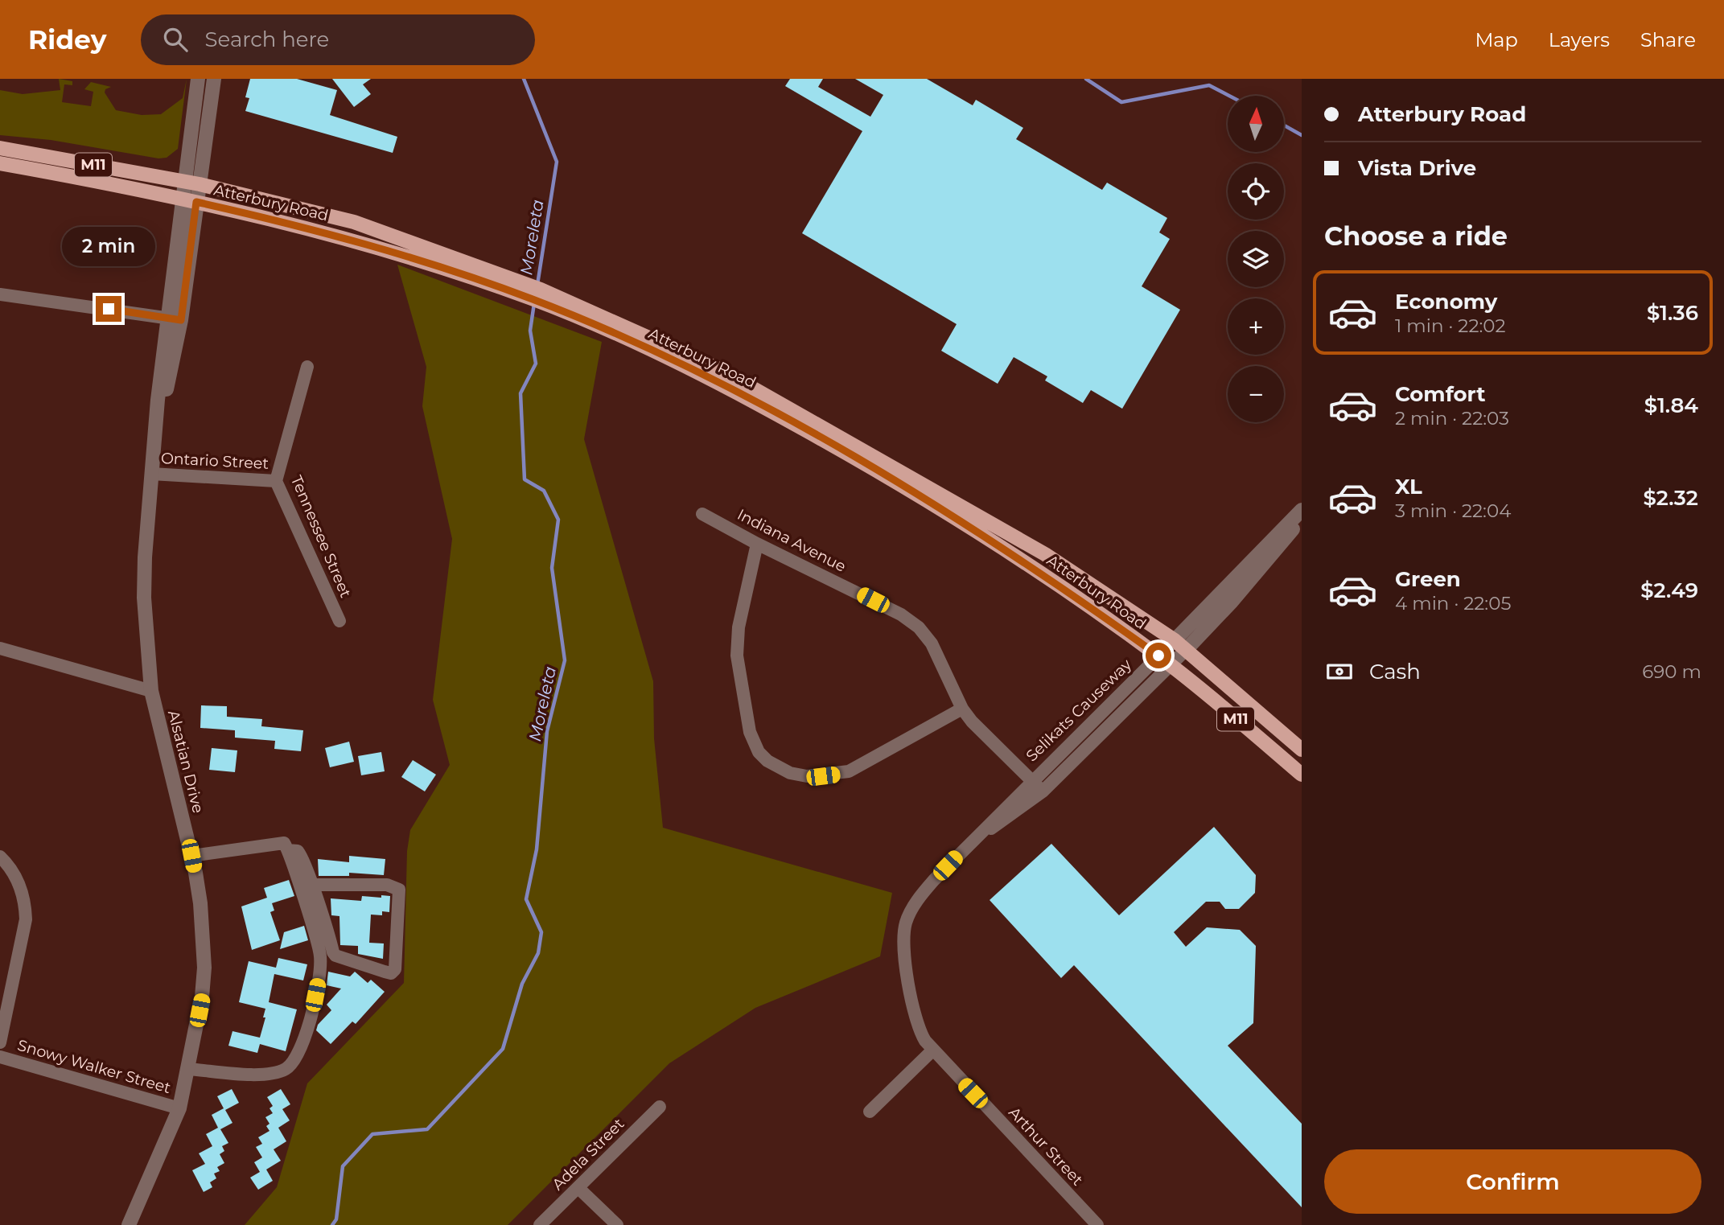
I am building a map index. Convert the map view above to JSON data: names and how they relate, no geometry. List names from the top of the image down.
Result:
{
  "streets": {
    "main road": ["M11", "Atterbury Road"],
    "street": [
      "Ontario Street",
      "Tennessee Street",
      "Indiana Avenue",
      "Selikats Causeway",
      "Alsatian Drive",
      "Snowy Walker Street",
      "Arthur Street",
      "Adela Street"
    ]
  },
  "crossings": [
    ["Atterbury Road", "Selikats Causeway"],
    ["Atterbury Road", "Alsatian Drive"],
    ["Ontario Street", "Tennessee Street"],
    ["Ontario Street", "Alsatian Drive"],
    ["Indiana Avenue", "Selikats Causeway"],
    ["Selikats Causeway", "Arthur Street"],
    ["Alsatian Drive", "Snowy Walker Street"]
  ],
  "water": ["Moreleta"],
  "north": "top",
  "page": {
    "header": "Ridey",
    "search": "Search here",
    "nav": ["Map", "Layers", "Share"],
    "banner": ["Atterbury Road", "Vista Drive"],
    "map_buttons": ["+", "−"],
    "heading": "Choose a ride",
    "bubble": "2 min",
    "list": [
      {
        "name": "Economy",
        "note": "1 min · 22:02",
        "value": "$1.36"
      },
      {
        "name": "Comfort",
        "note": "2 min · 22:03",
        "value": "$1.84"
      },
      {
        "name": "XL",
        "note": "3 min · 22:04",
        "value": "$2.32"
      },
      {
        "name": "Green",
        "note": "4 min · 22:05",
        "value": "$2.49"
      }
    ],
    "pay": ["Cash", "690 m"],
    "buttons": "Confirm"
  }
}
